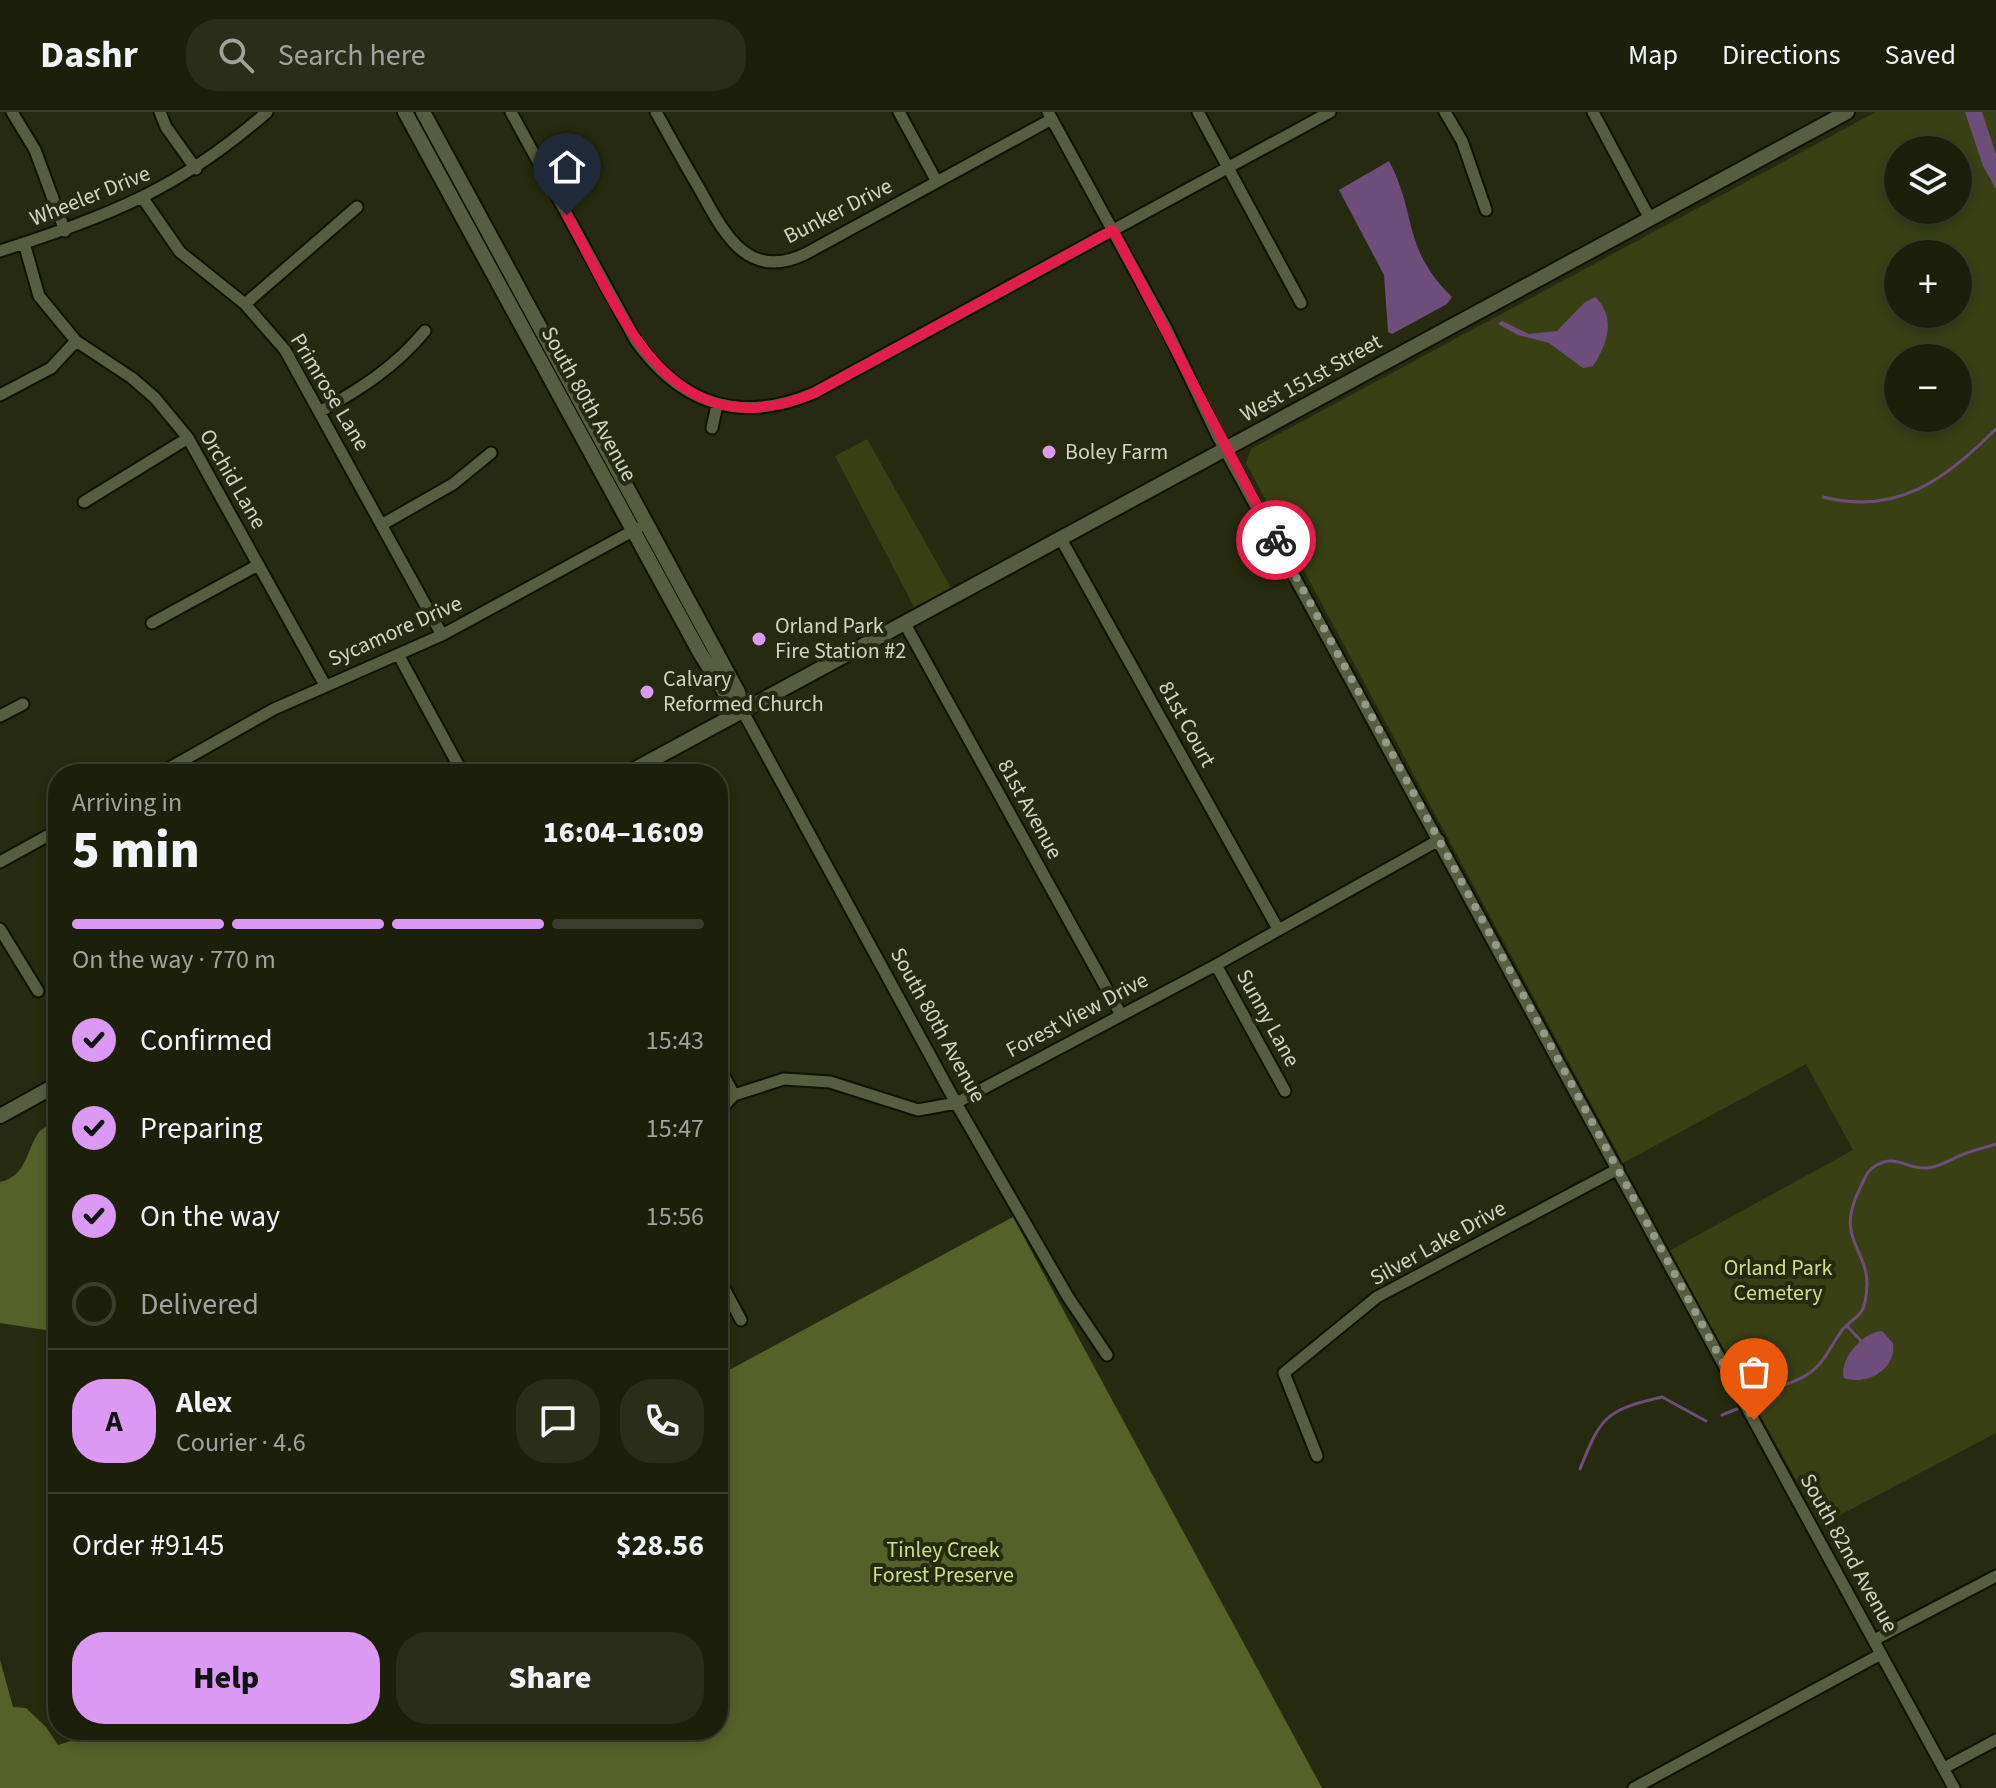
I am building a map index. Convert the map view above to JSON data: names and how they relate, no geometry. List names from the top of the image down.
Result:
{
  "streets": {
    "street": [
      "Wheeler Drive",
      "Bunker Drive",
      "West 151st Street",
      "Primrose Lane",
      "South 80th Avenue",
      "Orchid Lane",
      "Sycamore Drive",
      "81st Court",
      "81st Avenue",
      "Forest View Drive",
      "Sunny Lane",
      "Silver Lake Drive",
      "South 82nd Avenue"
    ]
  },
  "crossings": [
    ["Wheeler Drive", "Primrose Lane"],
    ["Wheeler Drive", "Orchid Lane"],
    ["Bunker Drive", "South 82nd Avenue"],
    ["West 151st Street", "South 80th Avenue"],
    ["West 151st Street", "81st Court"],
    ["West 151st Street", "81st Avenue"],
    ["West 151st Street", "South 82nd Avenue"],
    ["Primrose Lane", "Sycamore Drive"],
    ["South 80th Avenue", "Sycamore Drive"],
    ["South 80th Avenue", "Forest View Drive"],
    ["Orchid Lane", "Sycamore Drive"],
    ["81st Court", "Forest View Drive"],
    ["81st Avenue", "Forest View Drive"],
    ["Forest View Drive", "Sunny Lane"],
    ["Forest View Drive", "South 82nd Avenue"],
    ["Silver Lake Drive", "South 82nd Avenue"]
  ],
  "parks": ["Orland Park Cemetery", "Tinley Creek Forest Preserve"],
  "places": ["Boley Farm", "Orland Park Fire Station #2", "Calvary Reformed Church"],
  "page": {
    "header": "Dashr",
    "search": "Search here",
    "nav": ["Map", "Directions", "Saved"],
    "map_buttons": ["+", "−"],
    "heading": ["5 min", "Arriving in", "16:04–16:09"],
    "panel": [
      "Alex",
      "Courier · 4.6",
      "Order #9145",
      "$28.56"
    ],
    "bar": "On the way · 770 m",
    "list": [
      ["Confirmed", "15:43"],
      ["Preparing", "15:47"],
      ["On the way", "15:56"],
      "Delivered"
    ],
    "round": "A",
    "buttons": ["Help", "Share"]
  }
}
